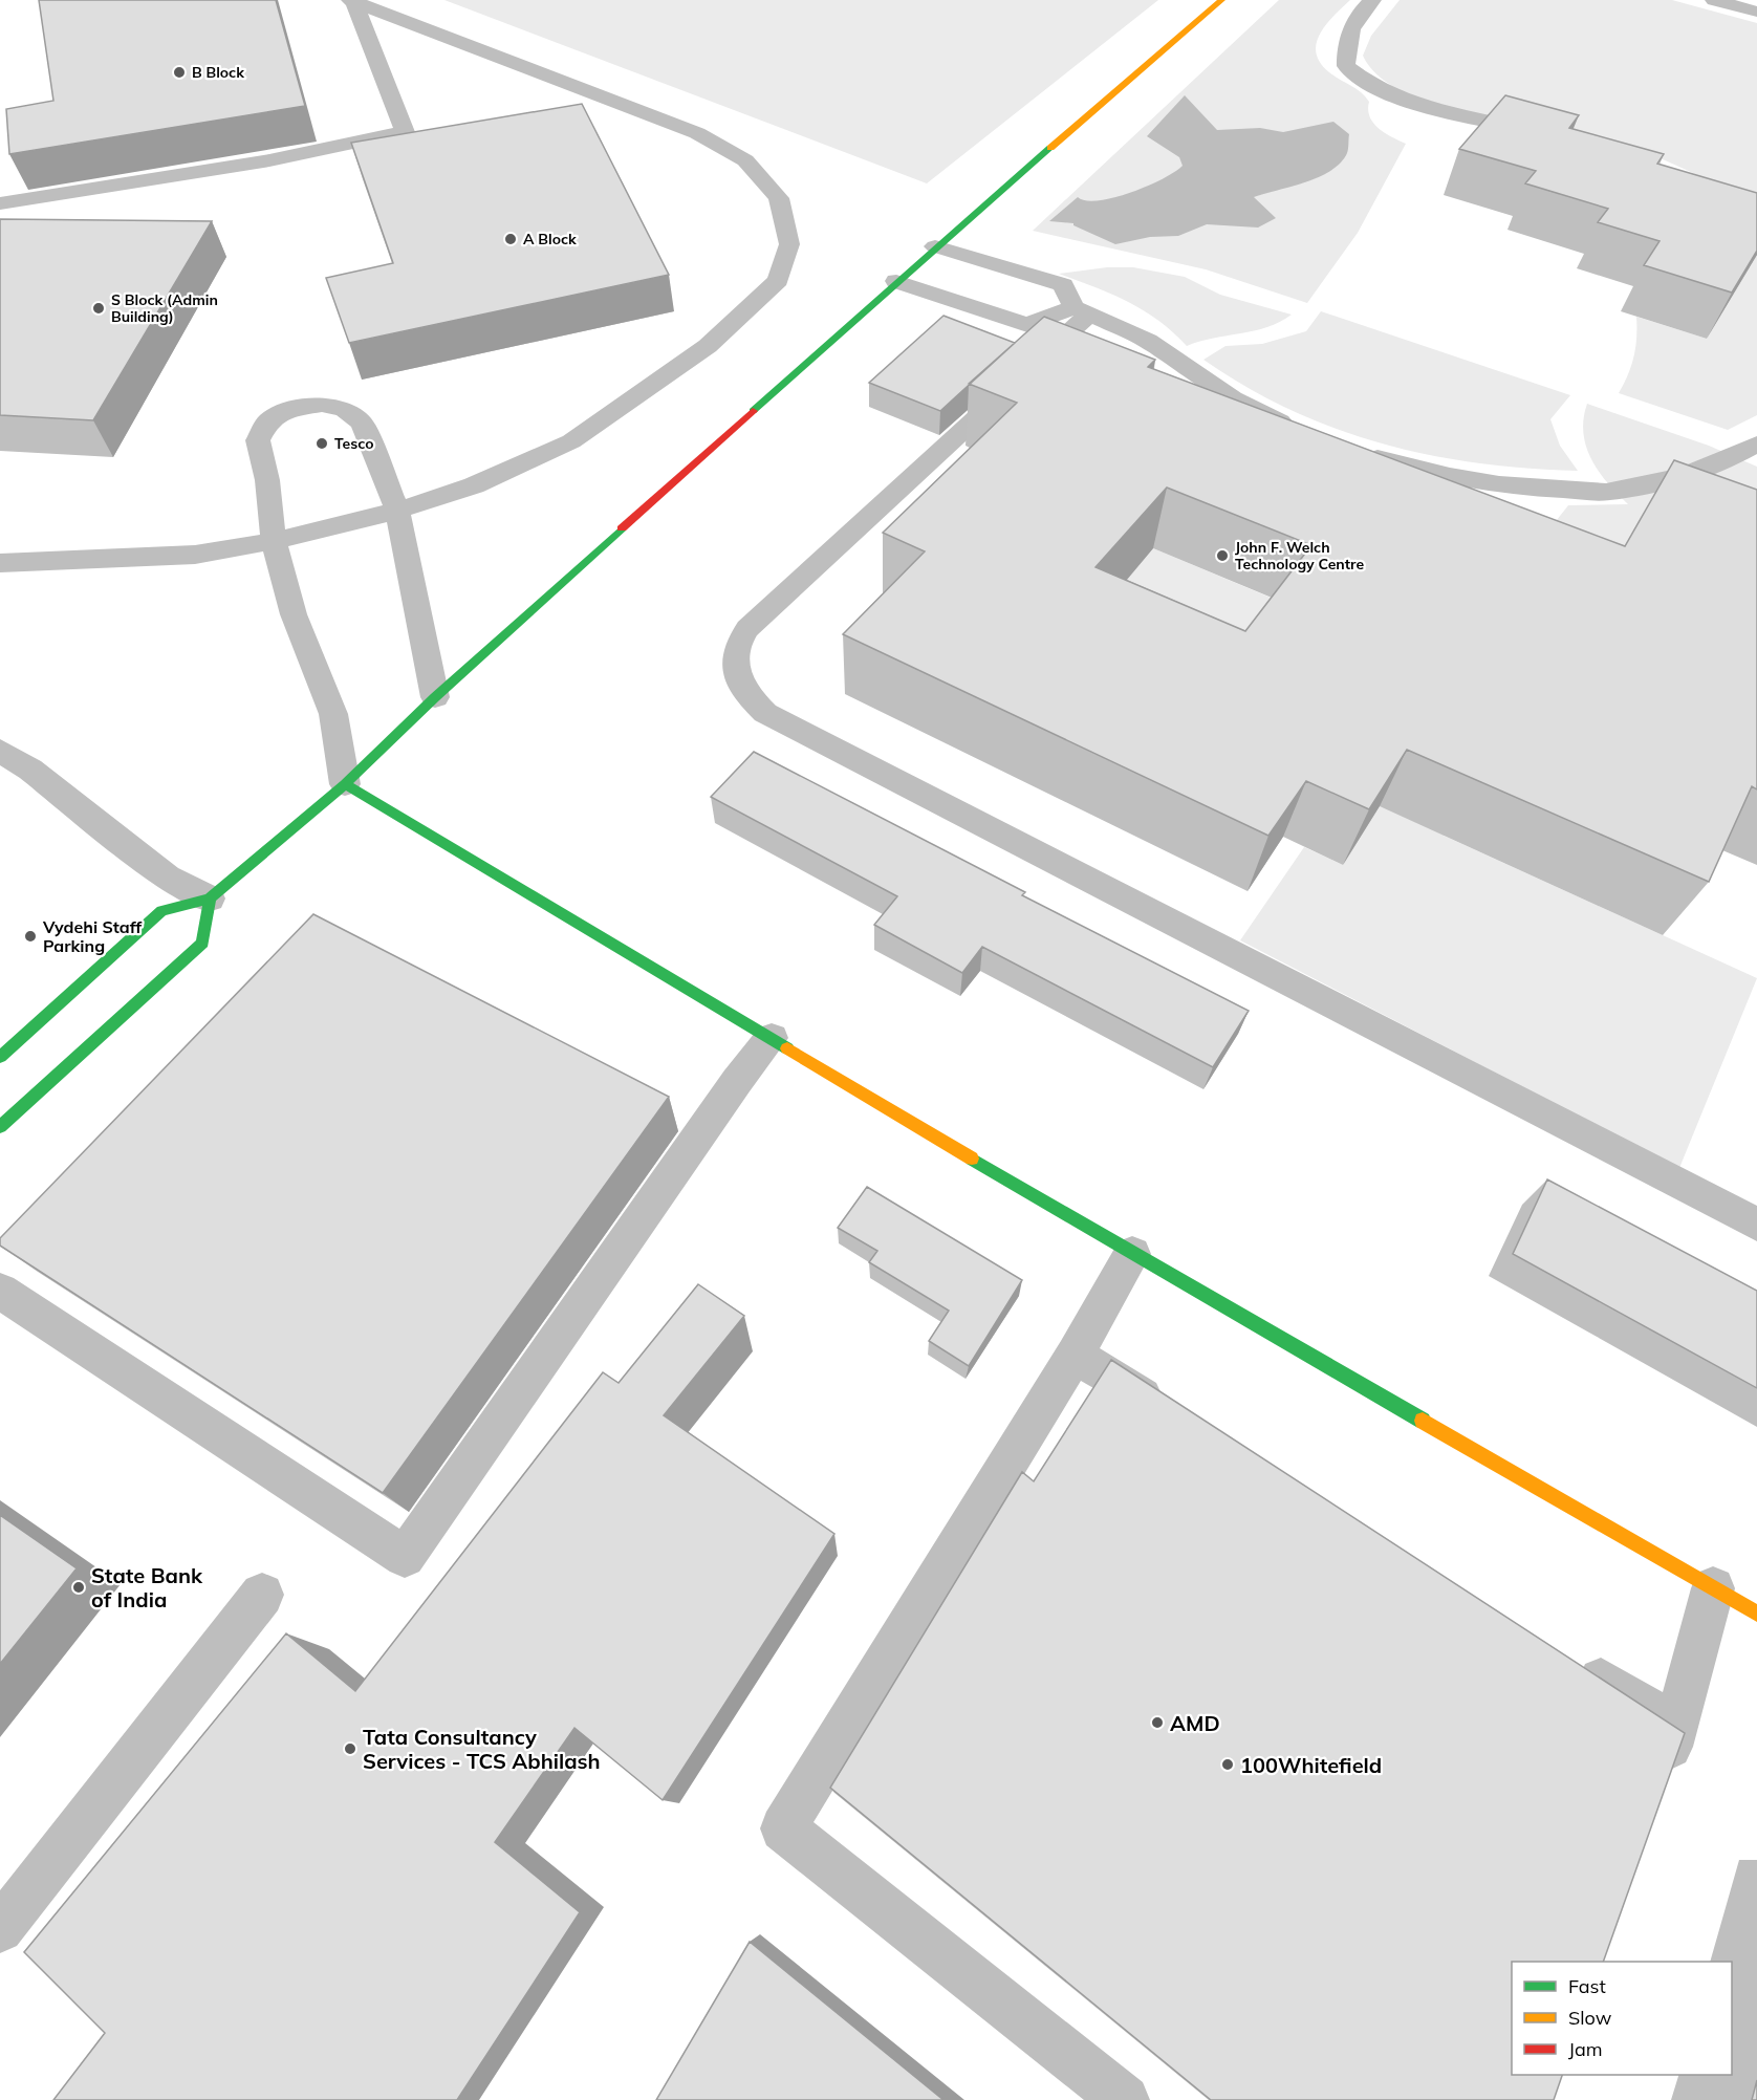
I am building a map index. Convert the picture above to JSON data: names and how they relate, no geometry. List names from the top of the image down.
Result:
{
  "places": [
    "B Block",
    "A Block",
    "S Block (Admin Building)",
    "Tesco",
    "John F. Welch Technology Centre",
    "Vydehi Staff Parking",
    "State Bank of India",
    "AMD",
    "Tata Consultancy Services - TCS Abhilash",
    "100Whitefield"
  ],
  "legend": ["Fast", "Slow", "Jam"]
}
